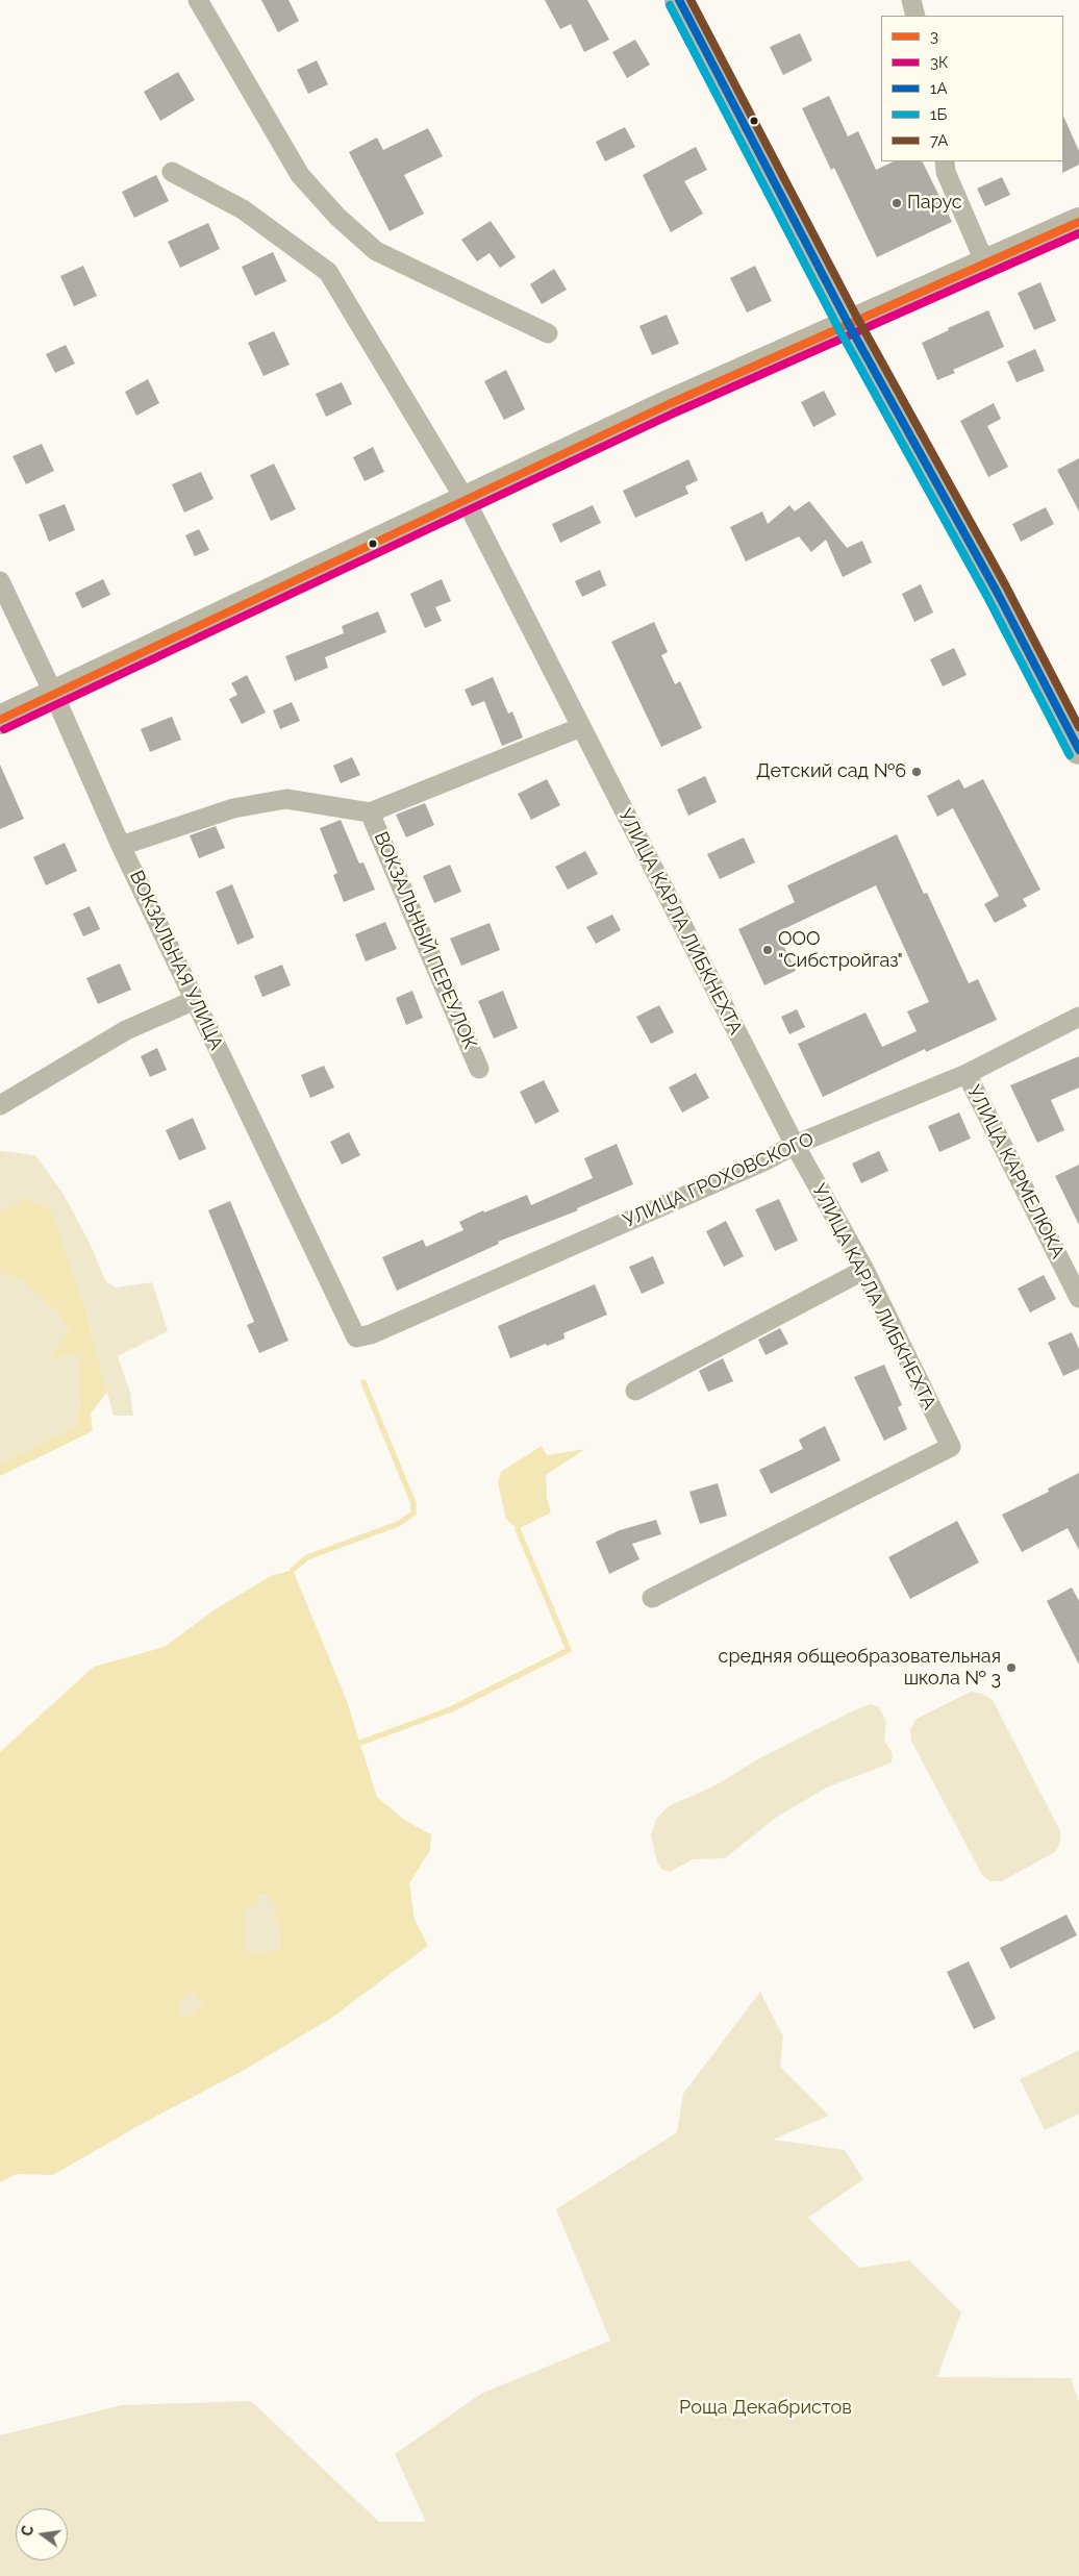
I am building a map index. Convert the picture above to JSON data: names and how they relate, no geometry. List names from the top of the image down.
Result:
{
  "streets": {
    "street": [
      "УЛИЦА КАРЛА ЛИБКНЕХТА",
      "ВОКЗАЛЬНЫЙ ПЕРЕУЛОК",
      "ВОКЗАЛЬНАЯ УЛИЦА",
      "УЛИЦА КАРМЕЛЮКА",
      "УЛИЦА ГРОХОВСКОГО"
    ]
  },
  "crossings": [
    ["УЛИЦА КАРЛА ЛИБКНЕХТА", "ВОКЗАЛЬНЫЙ ПЕРЕУЛОК"],
    ["УЛИЦА КАРЛА ЛИБКНЕХТА", "УЛИЦА ГРОХОВСКОГО"],
    ["ВОКЗАЛЬНЫЙ ПЕРЕУЛОК", "ВОКЗАЛЬНАЯ УЛИЦА"],
    ["ВОКЗАЛЬНАЯ УЛИЦА", "УЛИЦА ГРОХОВСКОГО"],
    ["УЛИЦА КАРМЕЛЮКА", "УЛИЦА ГРОХОВСКОГО"]
  ],
  "parks": ["Роща Декабристов"],
  "places": [
    "Парус",
    "Детский сад №6",
    "ООО \"Сибстройгаз\"",
    "средняя общеобразовательная школа № 3"
  ],
  "lines": [
    "transit line 1А",
    "transit line 7А",
    "transit line 1Б",
    "transit line 3",
    "transit line 3К"
  ],
  "legend": [
    "3",
    "3К",
    "1А",
    "1Б",
    "7А"
  ],
  "north": "left"
}
